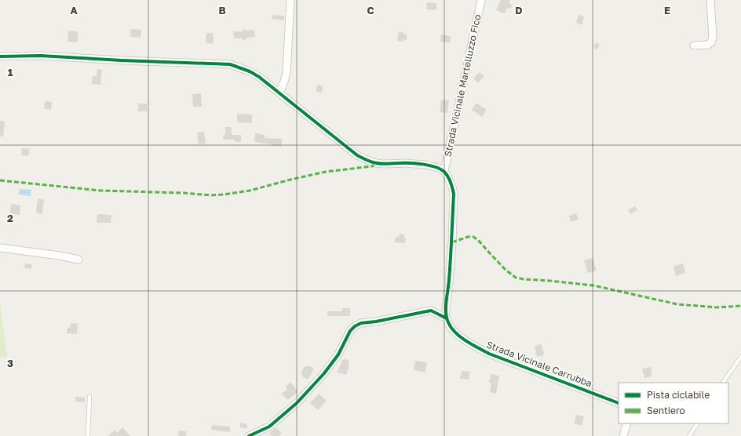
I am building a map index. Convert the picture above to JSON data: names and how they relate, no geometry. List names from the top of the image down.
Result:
{
  "streets": {
    "street": ["Strada Vicinale Martelluzzo Fico", "Strada Vicinale Carrubba"]
  },
  "legend": ["Pista ciclabile", "Sentiero"],
  "grid": {
    "columns": [
      "A",
      "B",
      "C",
      "D",
      "E"
    ],
    "rows": ["1", "2", "3"]
  }
}
